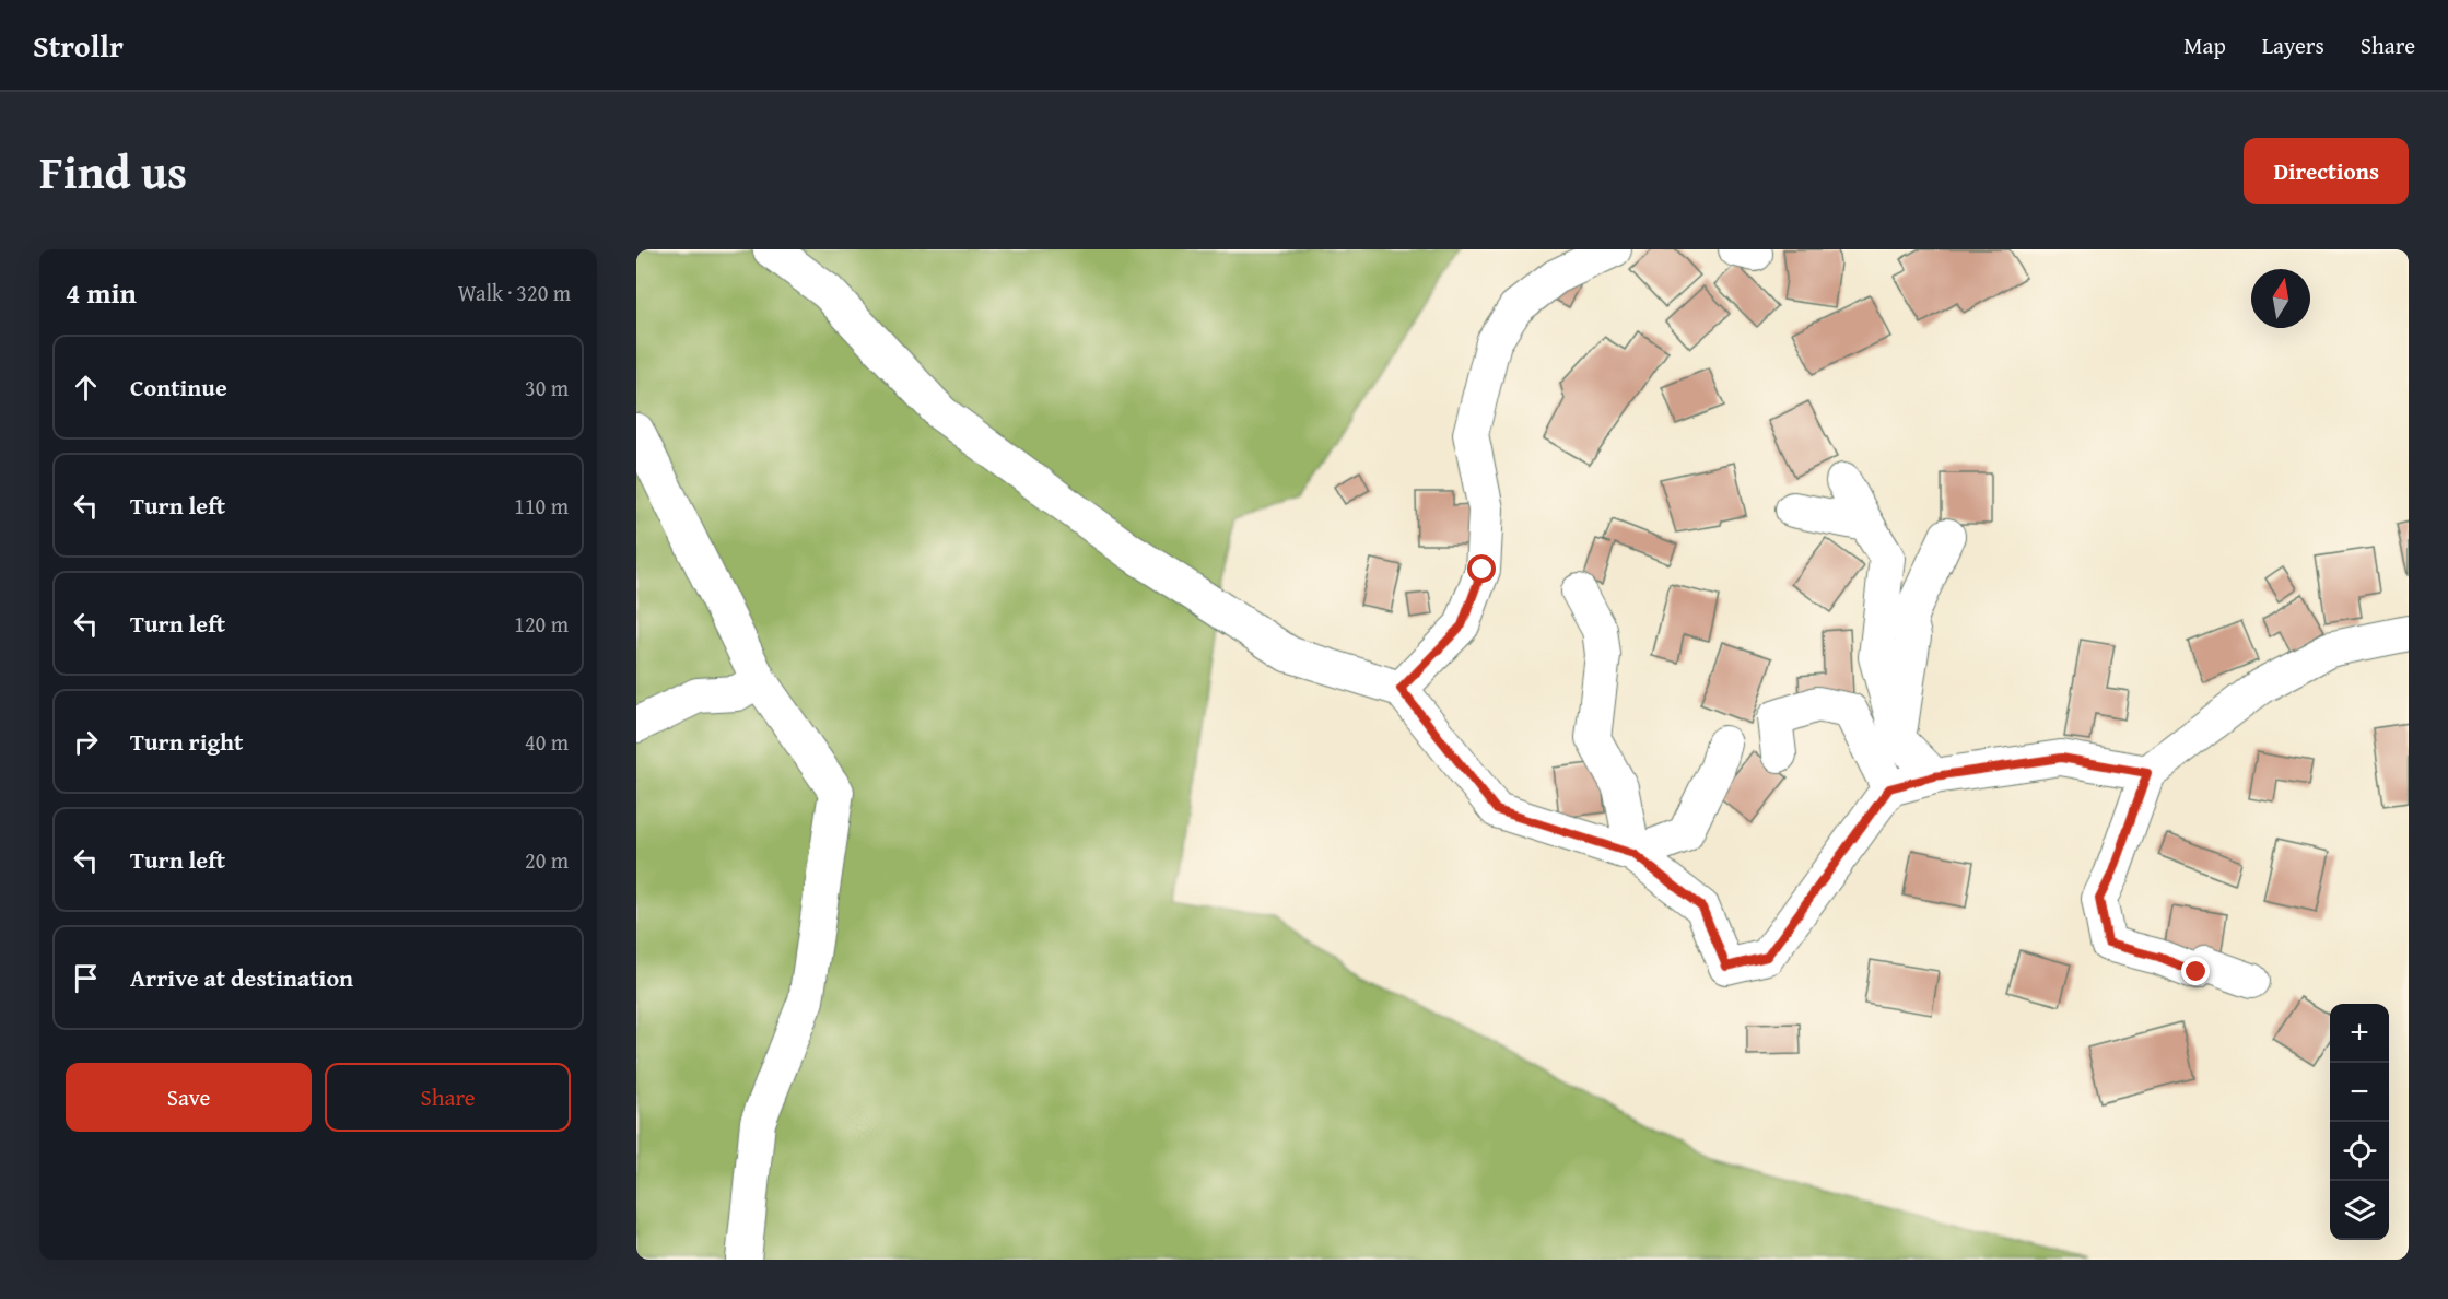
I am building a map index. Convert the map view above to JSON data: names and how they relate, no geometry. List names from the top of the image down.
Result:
{
  "north": "top",
  "page": {
    "header": "Strollr",
    "nav": ["Map", "Layers", "Share"],
    "title": "Find us",
    "buttons": [
      "Directions",
      ["Save", "Share"]
    ],
    "heading": ["4 min", "Walk · 320 m"],
    "list": [
      ["Continue", "30 m"],
      ["Turn left", "110 m"],
      ["Turn left", "120 m"],
      ["Turn right", "40 m"],
      ["Turn left", "20 m"],
      "Arrive at destination"
    ],
    "map_buttons": ["+", "−"]
  }
}
